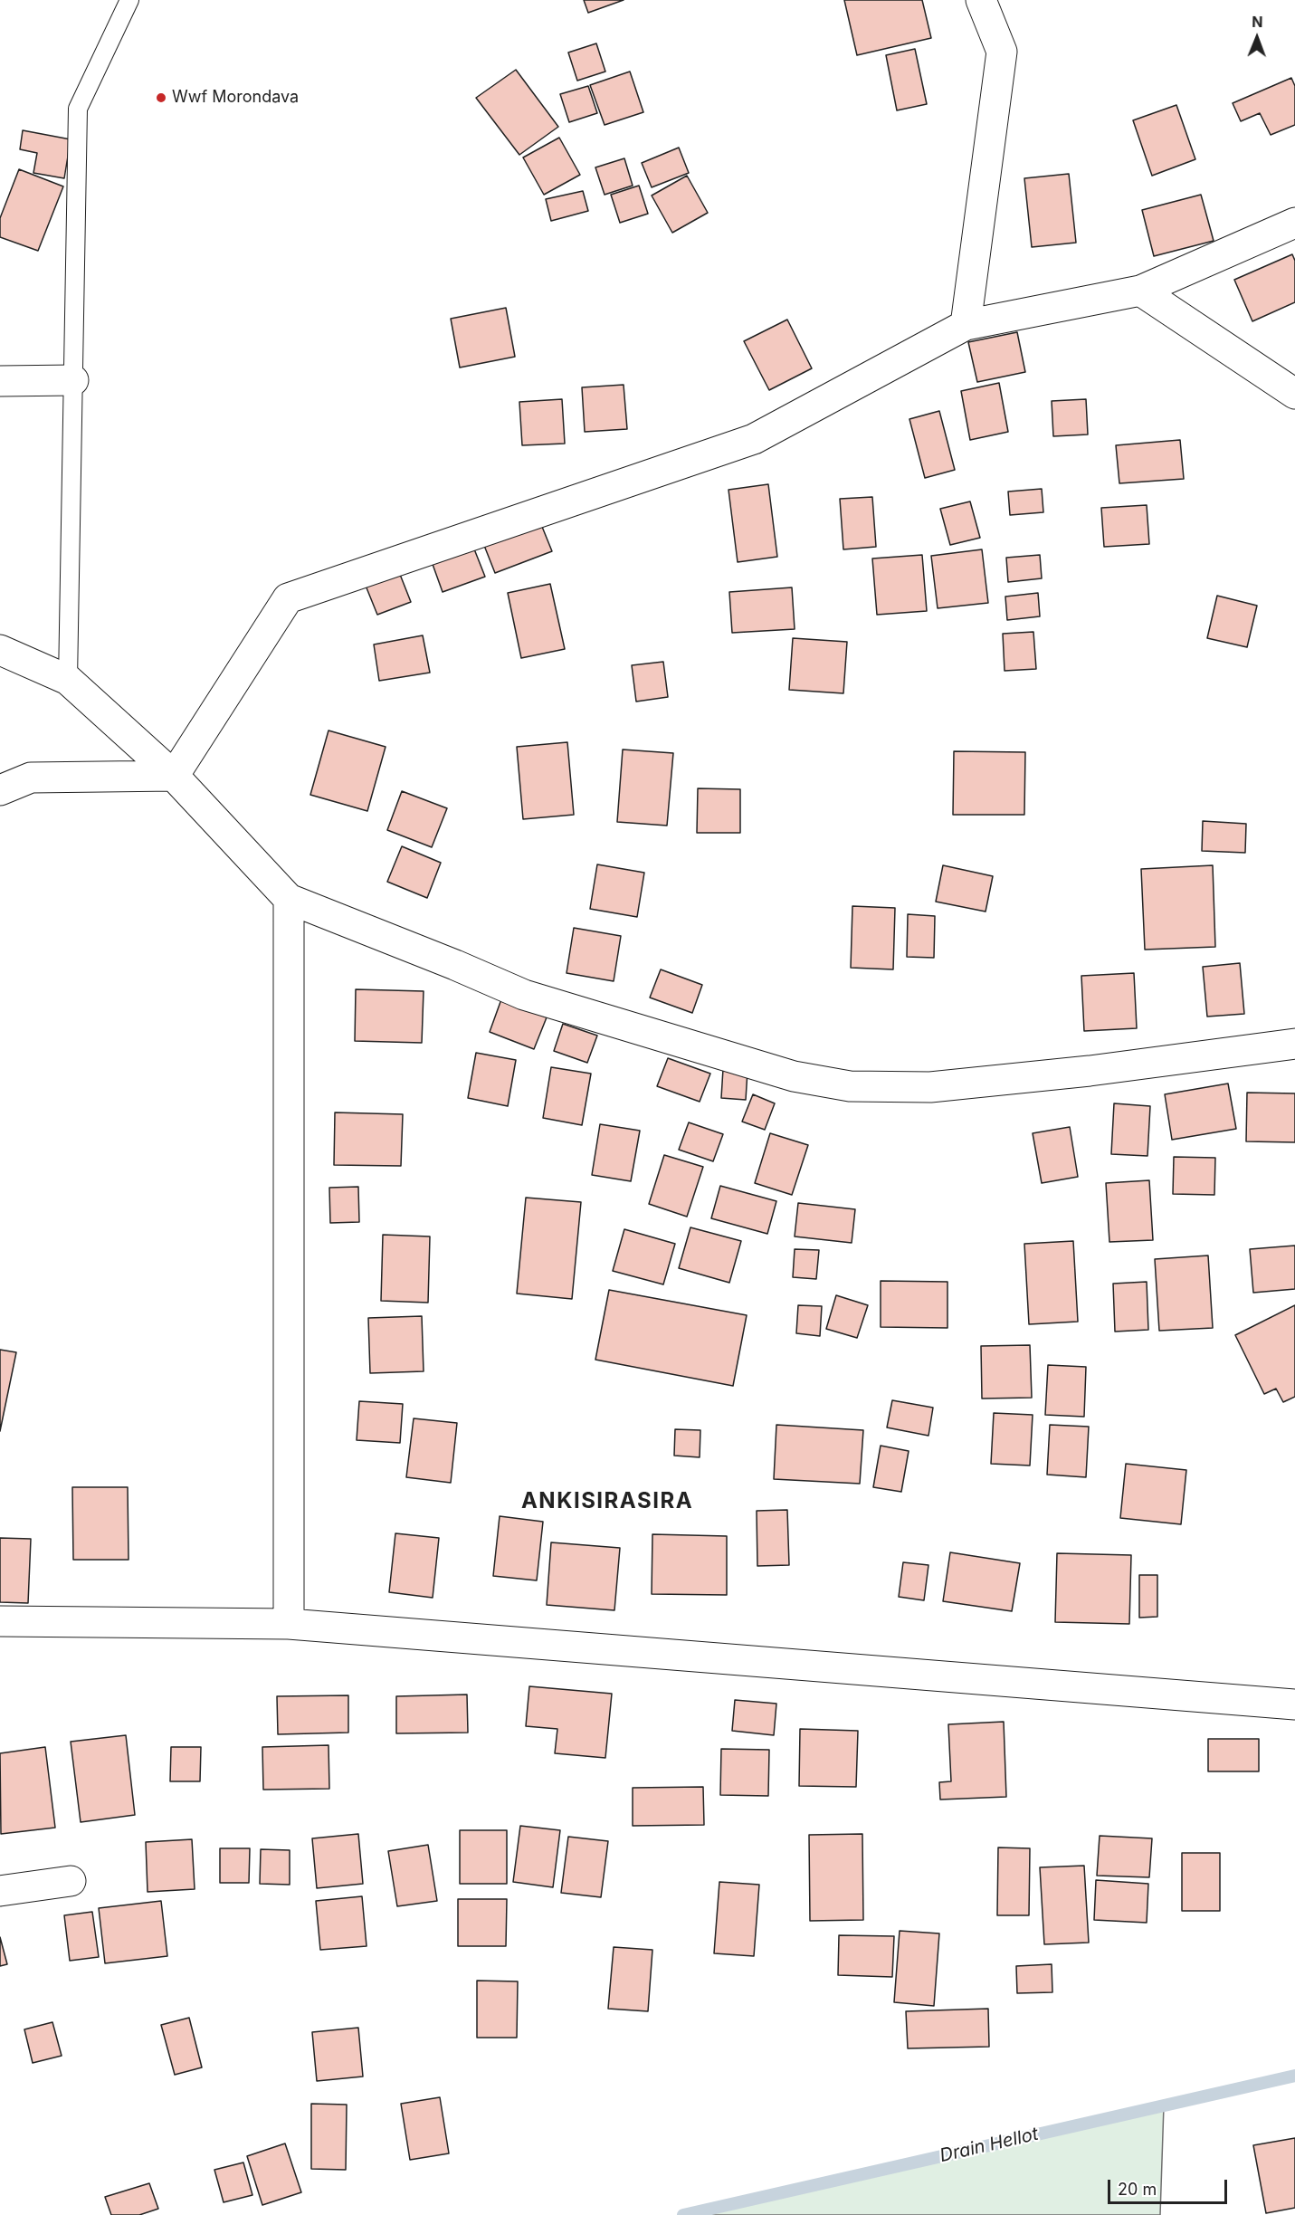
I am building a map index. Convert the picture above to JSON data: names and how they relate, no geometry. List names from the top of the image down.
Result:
{
  "districts": ["ANKISIRASIRA"],
  "water": ["Drain Hellot"],
  "places": ["Wwf Morondava"],
  "scale_bar": "20 m",
  "north": "top"
}
